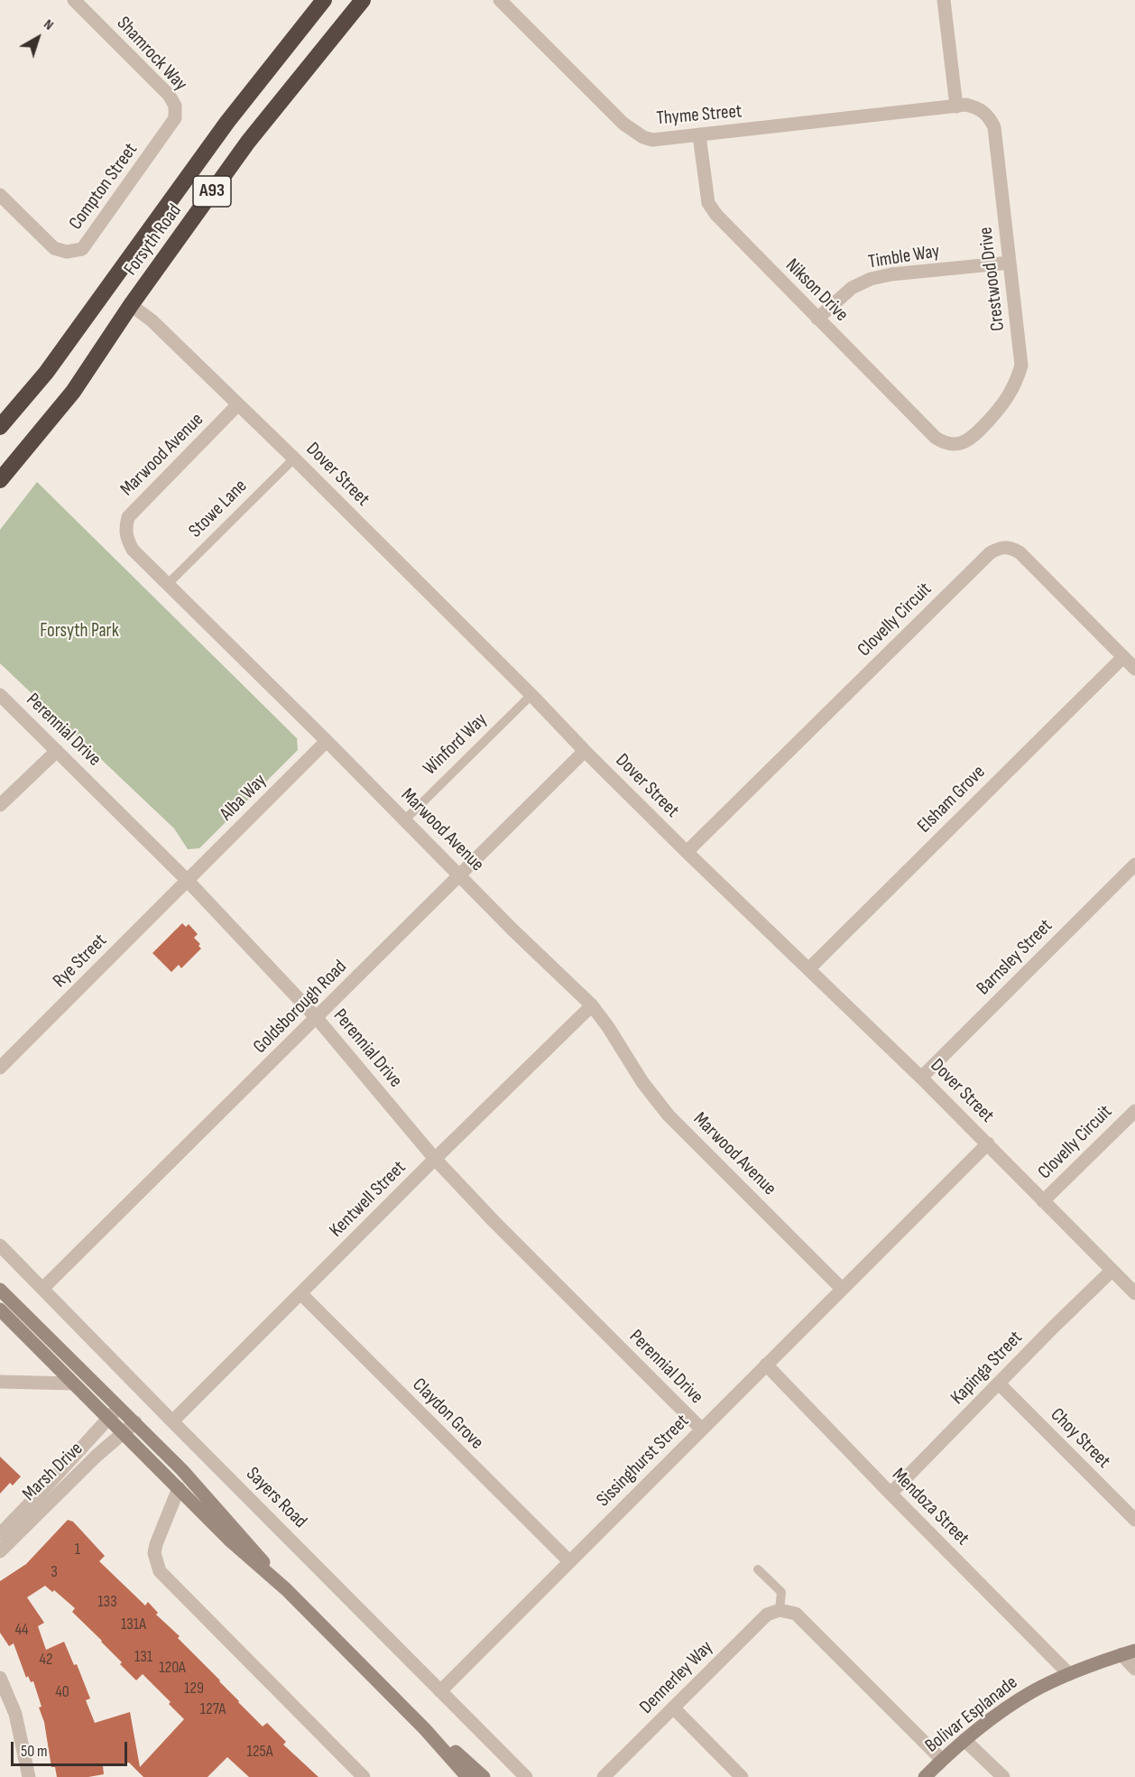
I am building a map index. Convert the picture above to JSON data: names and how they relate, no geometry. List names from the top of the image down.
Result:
{
  "streets": {
    "highway": ["A93", "Forsyth Road"],
    "main road": ["Bolivar Esplanade"],
    "street": [
      "Shamrock Way",
      "Thyme Street",
      "Compton Street",
      "Timble Way",
      "Crestwood Drive",
      "Nikson Drive",
      "Marwood Avenue",
      "Dover Street",
      "Clovelly Circuit",
      "Perennial Drive",
      "Alba Way",
      "Elsham Grove",
      "Barnsley Street",
      "Rye Street",
      "Goldsborough Road",
      "Kentwell Street",
      "Kapinga Street",
      "Claydon Grove",
      "Choy Street",
      "Sissinghurst Street",
      "Marsh Drive",
      "Sayers Road",
      "Mendoza Street",
      "Dennerley Way"
    ],
    "lane": ["Stowe Lane", "Winford Way"]
  },
  "crossings": [
    ["Shamrock Way", "Compton Street"],
    ["Thyme Street", "Crestwood Drive"],
    ["Thyme Street", "Nikson Drive"],
    ["Forsyth Road", "Dover Street"],
    ["Timble Way", "Crestwood Drive"],
    ["Timble Way", "Nikson Drive"],
    ["Crestwood Drive", "Nikson Drive"],
    ["Marwood Avenue", "Dover Street"],
    ["Marwood Avenue", "Stowe Lane"],
    ["Marwood Avenue", "Winford Way"],
    ["Marwood Avenue", "Alba Way"],
    ["Marwood Avenue", "Goldsborough Road"],
    ["Marwood Avenue", "Kentwell Street"],
    ["Marwood Avenue", "Sissinghurst Street"],
    ["Dover Street", "Stowe Lane"],
    ["Dover Street", "Clovelly Circuit"],
    ["Dover Street", "Winford Way"],
    ["Dover Street", "Elsham Grove"],
    ["Dover Street", "Barnsley Street"],
    ["Dover Street", "Goldsborough Road"],
    ["Dover Street", "Kapinga Street"],
    ["Dover Street", "Sissinghurst Street"],
    ["Clovelly Circuit", "Elsham Grove"],
    ["Perennial Drive", "Alba Way"],
    ["Perennial Drive", "Rye Street"],
    ["Perennial Drive", "Goldsborough Road"],
    ["Perennial Drive", "Kentwell Street"],
    ["Perennial Drive", "Sissinghurst Street"],
    ["Alba Way", "Rye Street"],
    ["Goldsborough Road", "Sayers Road"],
    ["Kentwell Street", "Claydon Grove"],
    ["Kentwell Street", "Sayers Road"],
    ["Kapinga Street", "Choy Street"],
    ["Kapinga Street", "Mendoza Street"],
    ["Claydon Grove", "Sissinghurst Street"],
    ["Sissinghurst Street", "Sayers Road"],
    ["Sissinghurst Street", "Mendoza Street"],
    ["Mendoza Street", "Bolivar Esplanade"]
  ],
  "parks": ["Forsyth Park"],
  "house_numbers": [
    "1",
    "3",
    "133",
    "131A",
    "44",
    "131",
    "42",
    "120A",
    "129",
    "40",
    "127A",
    "125A"
  ],
  "scale_bar": "50 m",
  "north": "top right"
}
